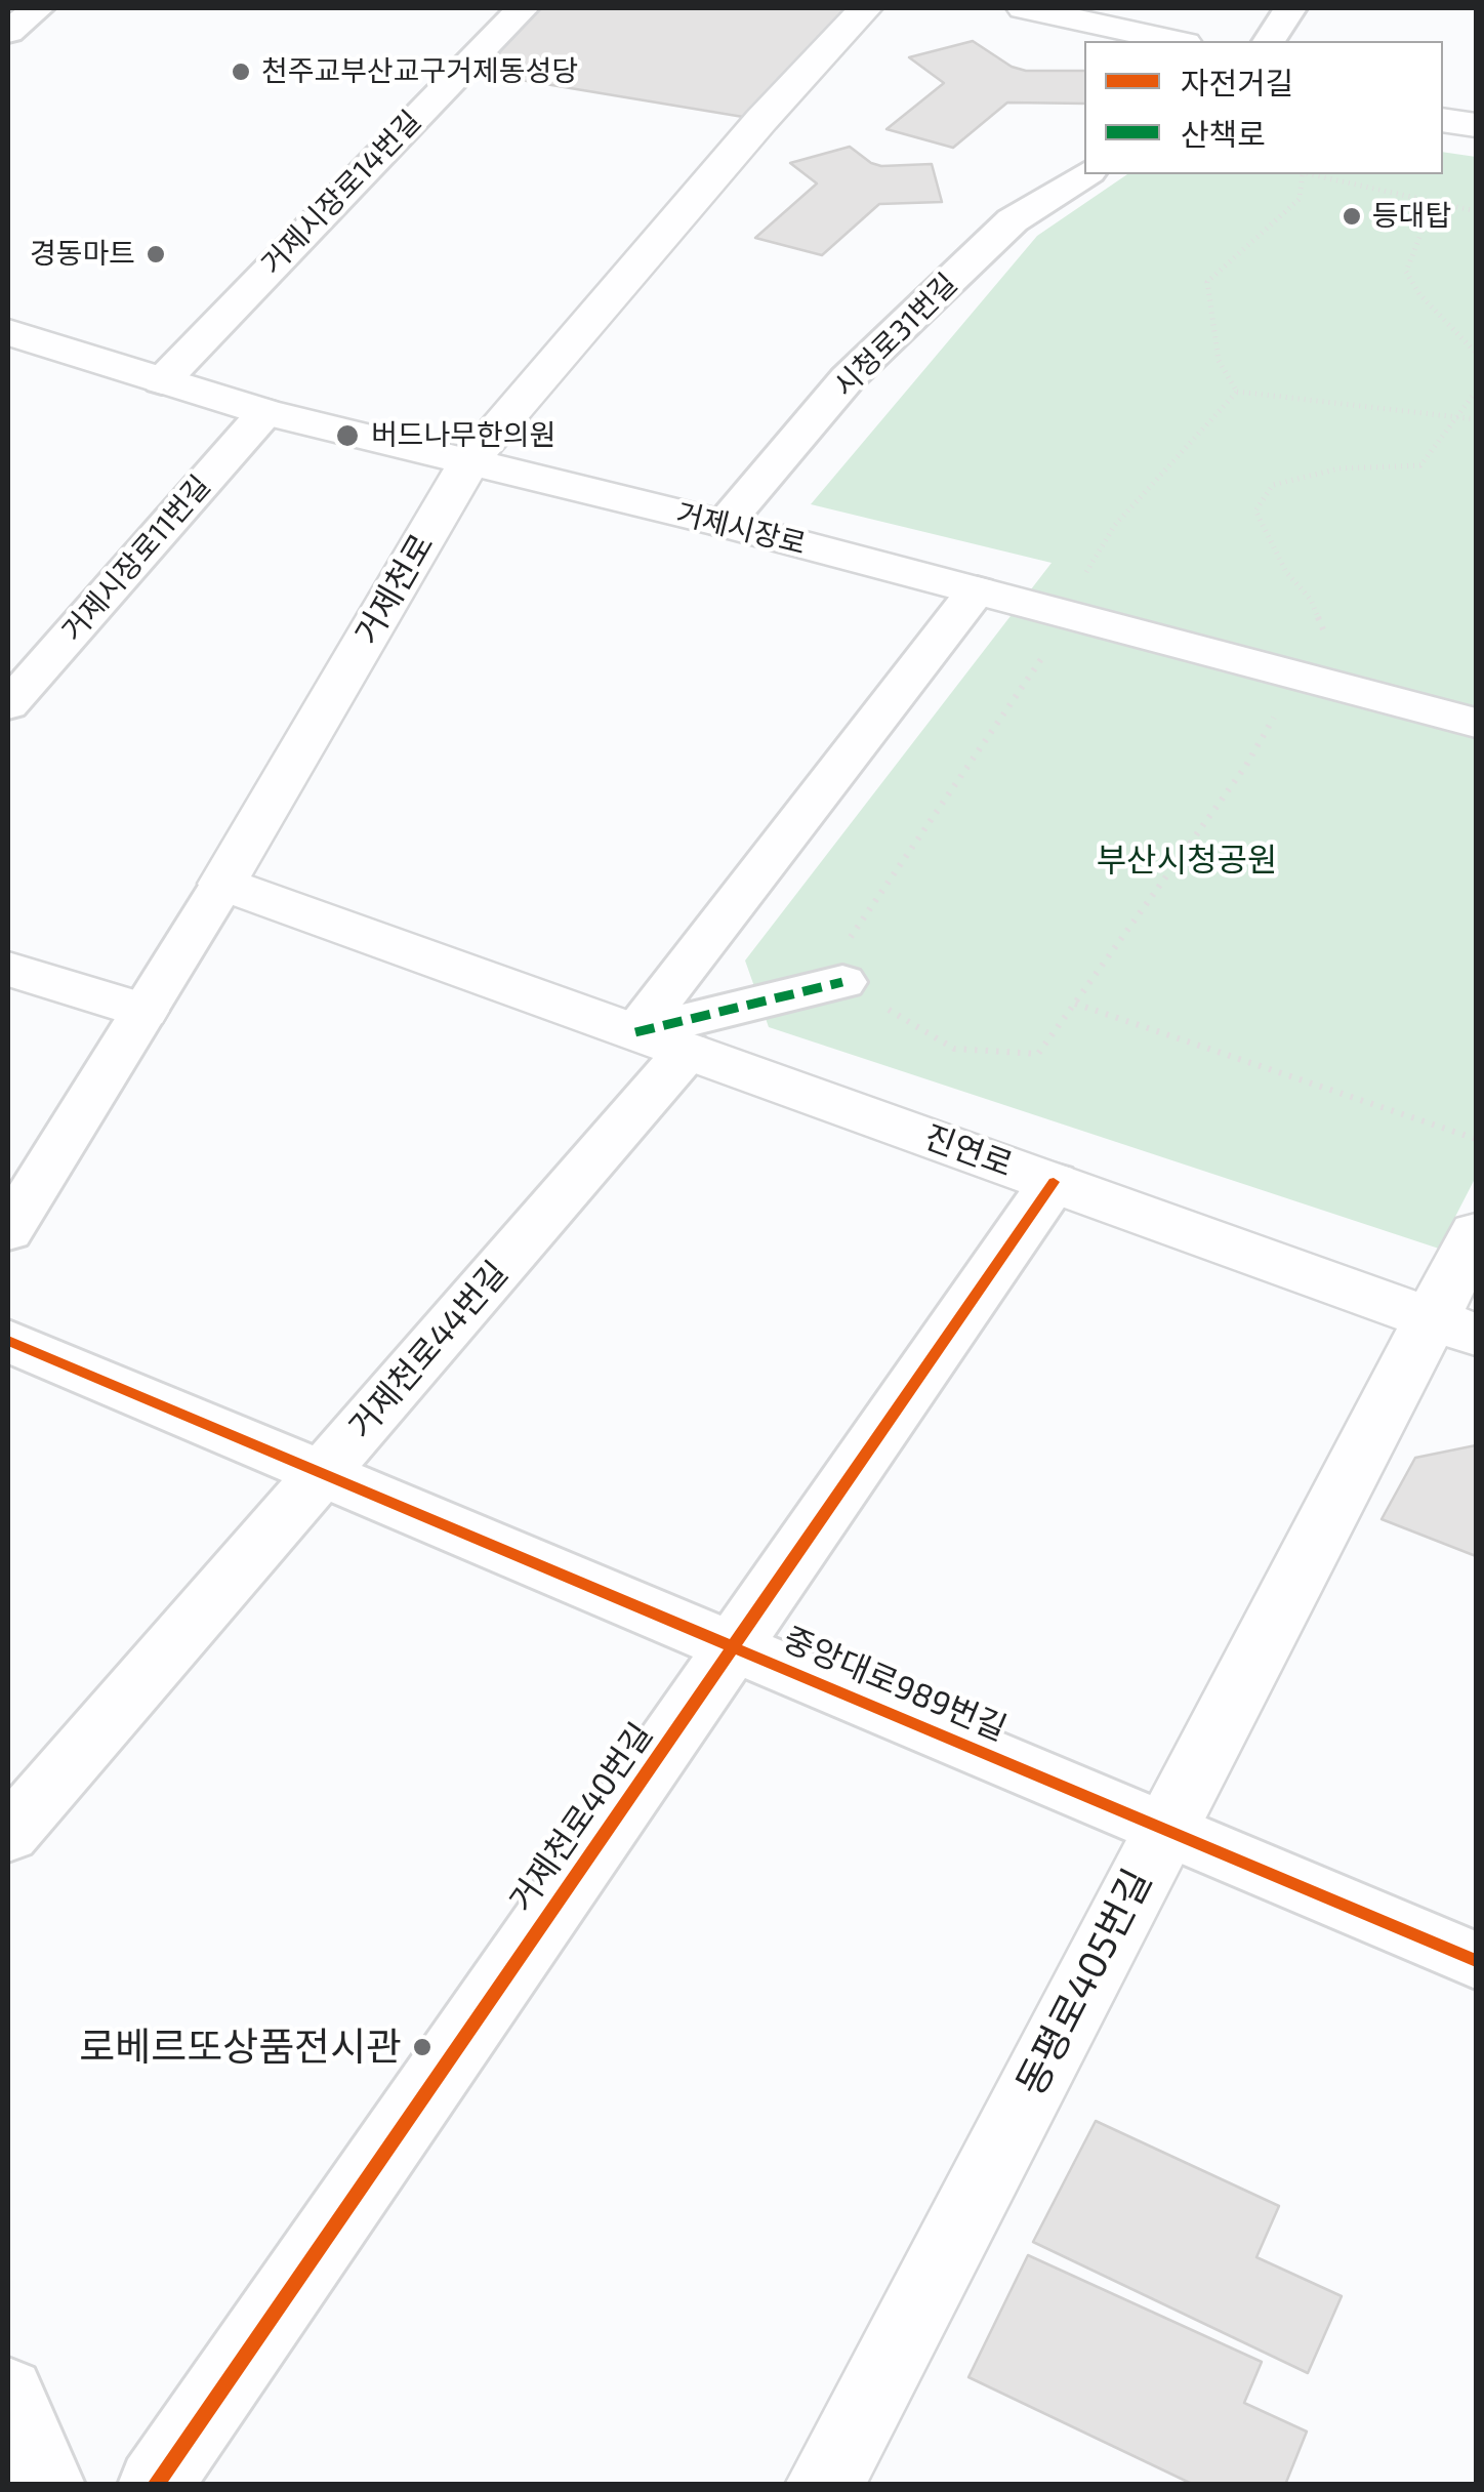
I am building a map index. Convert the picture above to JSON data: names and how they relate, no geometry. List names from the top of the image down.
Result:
{
  "streets": {
    "main road": [
      "거제시장로",
      "거제천로",
      "진연로",
      "동평로405번길"
    ],
    "street": [
      "거제시장로14번길",
      "시청로31번길",
      "거제시장로11번길",
      "거제천로44번길",
      "중앙대로989번길",
      "거제천로40번길"
    ]
  },
  "crossings": [
    ["거제시장로14번길", "거제시장로"],
    ["시청로31번길", "거제시장로"],
    ["거제시장로", "거제시장로11번길"],
    ["거제시장로", "거제천로"],
    ["거제천로", "진연로"],
    ["진연로", "거제천로44번길"],
    ["진연로", "거제천로40번길"],
    ["진연로", "동평로405번길"],
    ["거제천로44번길", "중앙대로989번길"],
    ["중앙대로989번길", "거제천로40번길"],
    ["중앙대로989번길", "동평로405번길"]
  ],
  "parks": ["부산시청공원"],
  "places": [
    "천주교부산교구거제동성당",
    "등대탑",
    "경동마트",
    "버드나무한의원",
    "로베르또상품전시관"
  ],
  "legend": ["자전거길", "산책로"]
}
